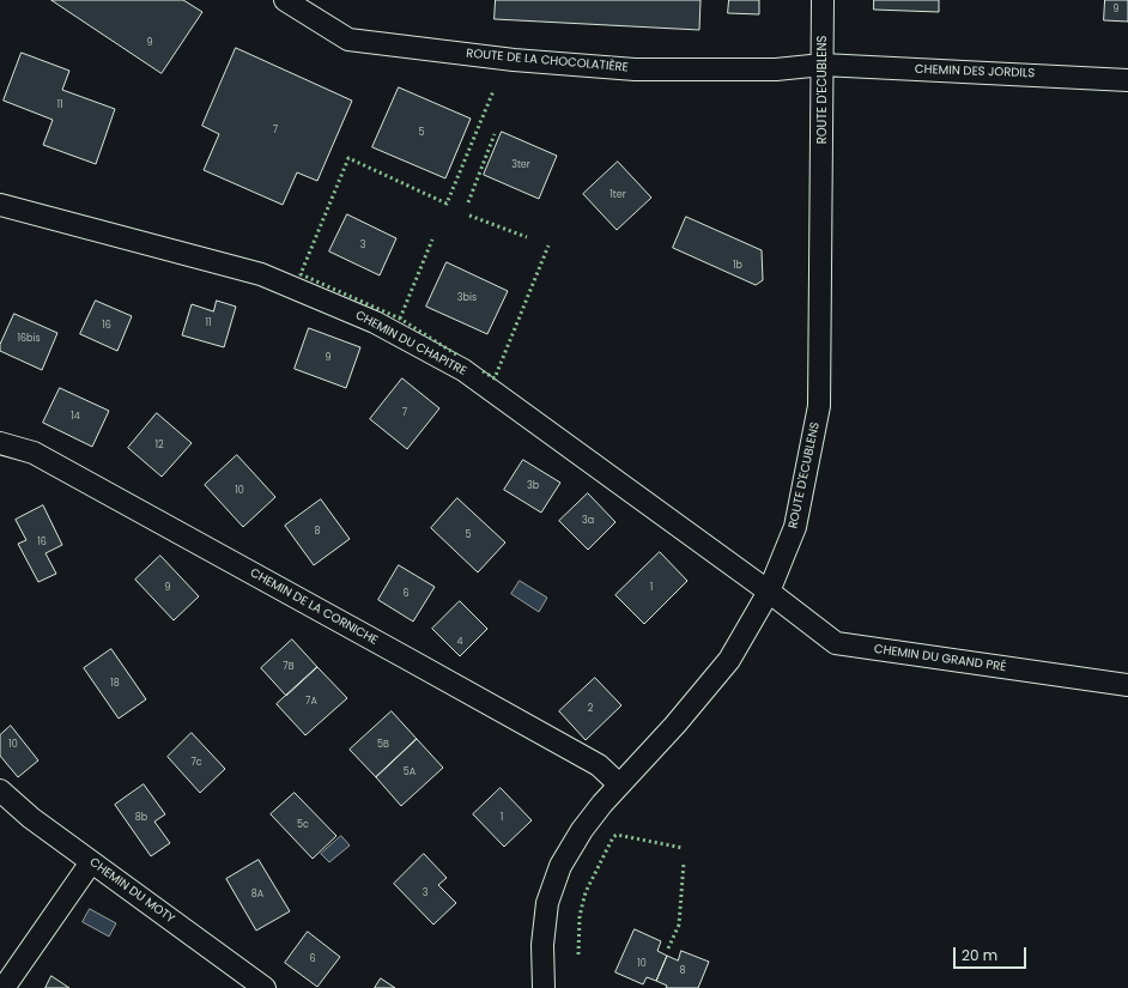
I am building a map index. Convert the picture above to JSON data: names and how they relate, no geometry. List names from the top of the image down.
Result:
{
  "streets": {
    "street": [
      "ROUTE DE LA CHOCOLATIÈRE",
      "CHEMIN DES JORDILS",
      "ROUTE D'ECUBLENS",
      "CHEMIN DU CHAPITRE",
      "CHEMIN DE LA CORNICHE",
      "CHEMIN DU GRAND PRÉ",
      "CHEMIN DU MOTY"
    ]
  },
  "crossings": [
    ["ROUTE DE LA CHOCOLATIÈRE", "CHEMIN DES JORDILS"],
    ["ROUTE DE LA CHOCOLATIÈRE", "ROUTE D'ECUBLENS"],
    ["CHEMIN DES JORDILS", "ROUTE D'ECUBLENS"],
    ["ROUTE D'ECUBLENS", "CHEMIN DU CHAPITRE"],
    ["ROUTE D'ECUBLENS", "CHEMIN DE LA CORNICHE"],
    ["ROUTE D'ECUBLENS", "CHEMIN DU GRAND PRÉ"],
    ["CHEMIN DU CHAPITRE", "CHEMIN DU GRAND PRÉ"]
  ],
  "house_numbers": [
    "9",
    "9",
    "11",
    "7",
    "5",
    "3ter",
    "1ter",
    "3",
    "1b",
    "3bis",
    "11",
    "16",
    "16bis",
    "9",
    "7",
    "14",
    "12",
    "3b",
    "10",
    "3a",
    "8",
    "5",
    "16",
    "9",
    "1",
    "6",
    "4",
    "7B",
    "18",
    "7A",
    "2",
    "10",
    "5B",
    "7c",
    "5A",
    "8b",
    "1",
    "5c",
    "3",
    "8A",
    "6",
    "10",
    "8"
  ],
  "scale_bar": "20 m"
}
